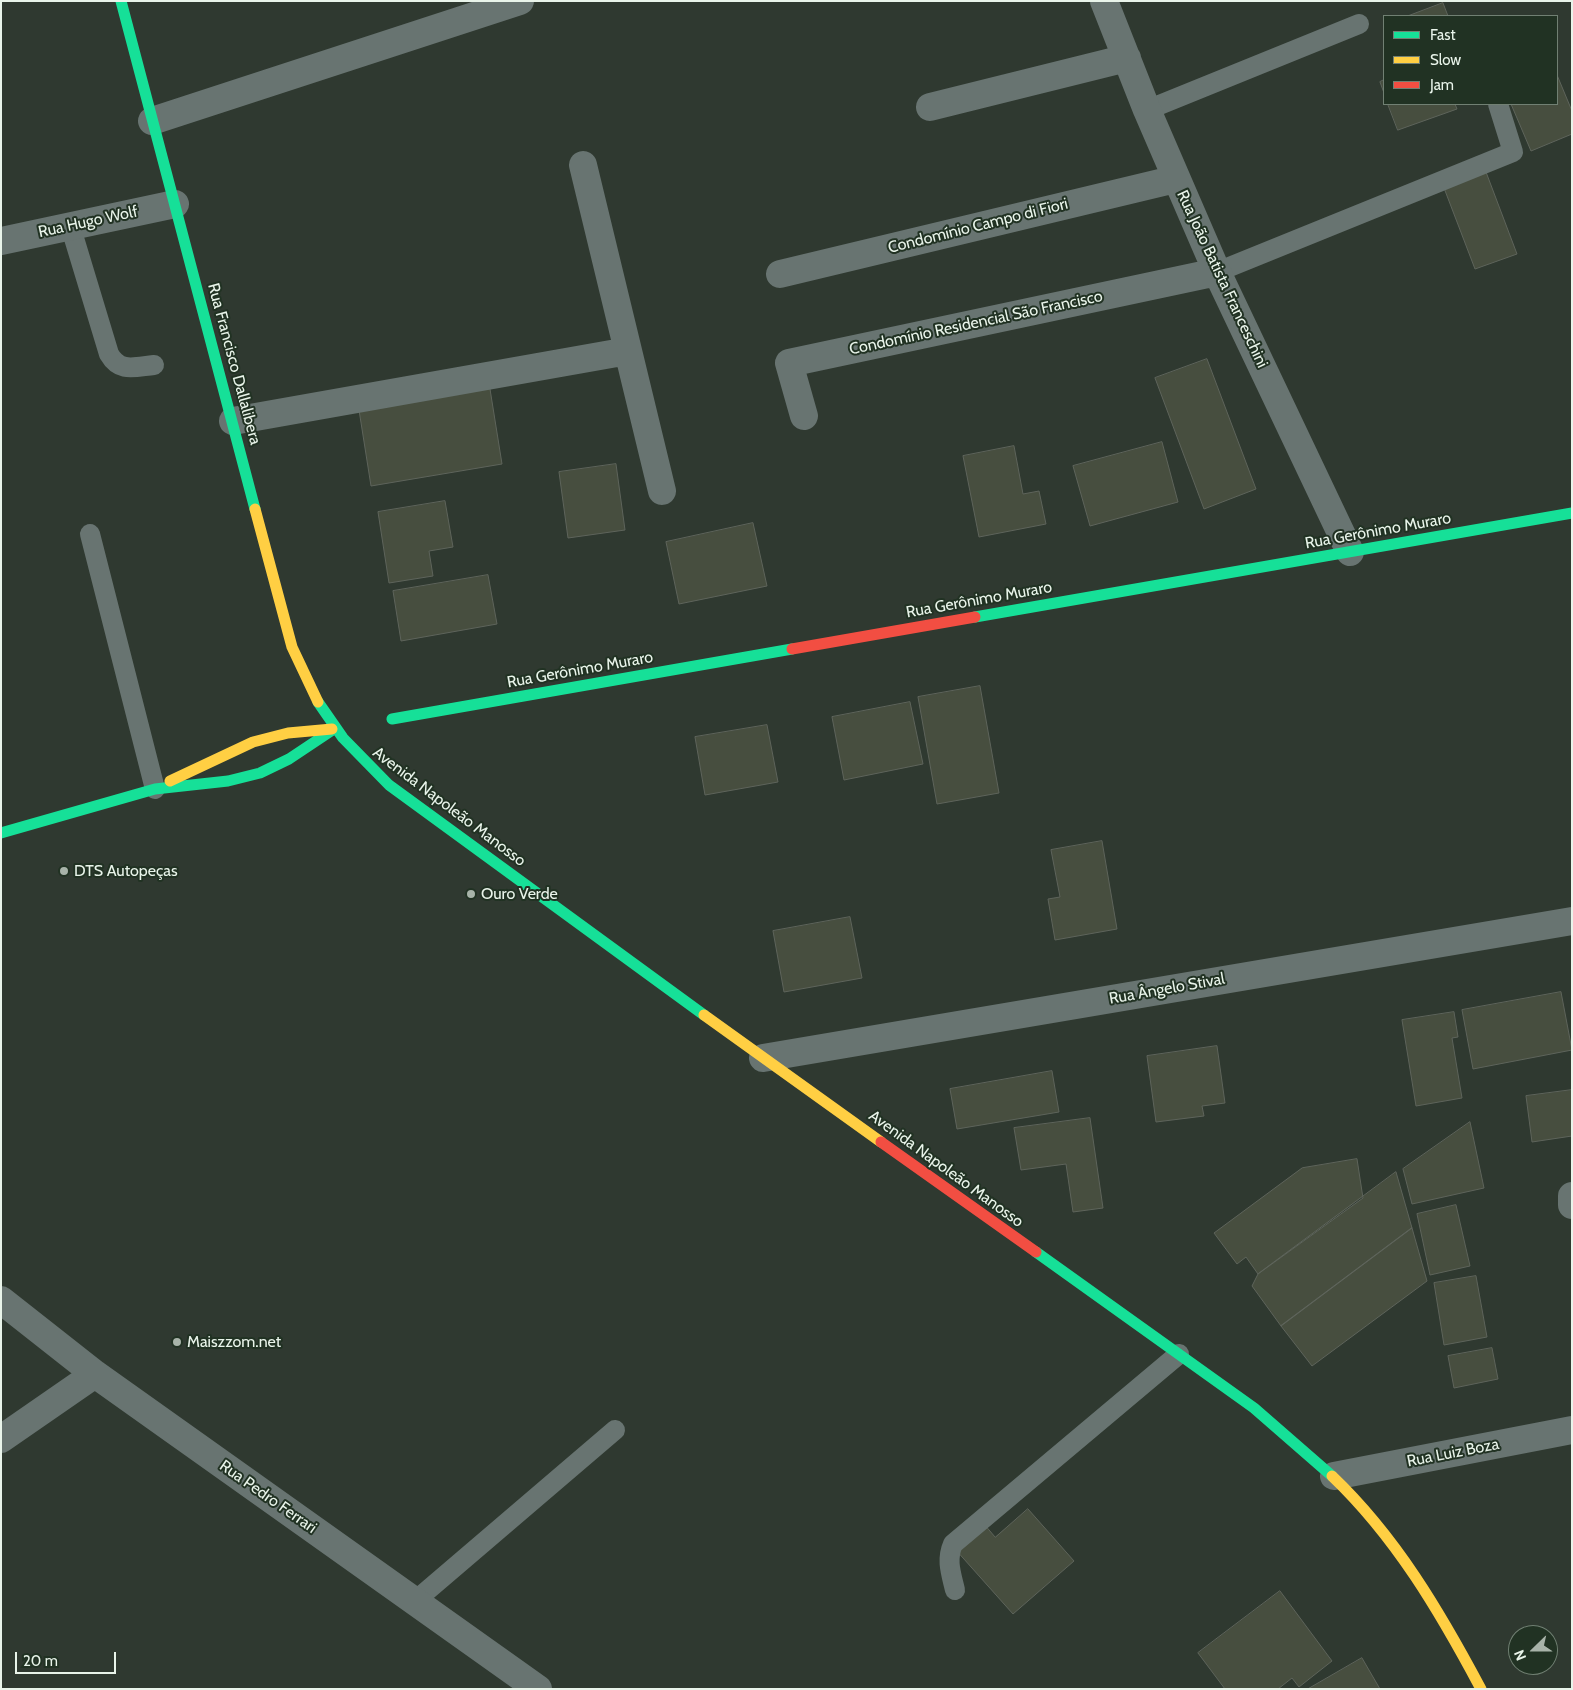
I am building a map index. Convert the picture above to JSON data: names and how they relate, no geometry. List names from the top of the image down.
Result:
{
  "streets": {
    "street": [
      "Rua Hugo Wolf",
      "Condomínio Campo di Fiori",
      "Rua João Batista Franceschini",
      "Condomínio Residencial São Francisco",
      "Rua Francisco Dallalibera",
      "Rua Gerônimo Muraro",
      "Avenida Napoleão Manosso",
      "Rua Ângelo Stival",
      "Rua Luiz Boza",
      "Rua Pedro Ferrari"
    ]
  },
  "crossings": [
    ["Rua Hugo Wolf", "Rua Francisco Dallalibera"],
    ["Condomínio Campo di Fiori", "Rua João Batista Franceschini"],
    ["Rua João Batista Franceschini", "Condomínio Residencial São Francisco"],
    ["Rua João Batista Franceschini", "Rua Gerônimo Muraro"],
    ["Rua Francisco Dallalibera", "Avenida Napoleão Manosso"],
    ["Avenida Napoleão Manosso", "Rua Ângelo Stival"],
    ["Avenida Napoleão Manosso", "Rua Luiz Boza"]
  ],
  "places": ["DTS Autopeças", "Ouro Verde", "Maiszzom.net"],
  "legend": ["Fast", "Slow", "Jam"],
  "scale_bar": "20 m",
  "north": "left"
}
